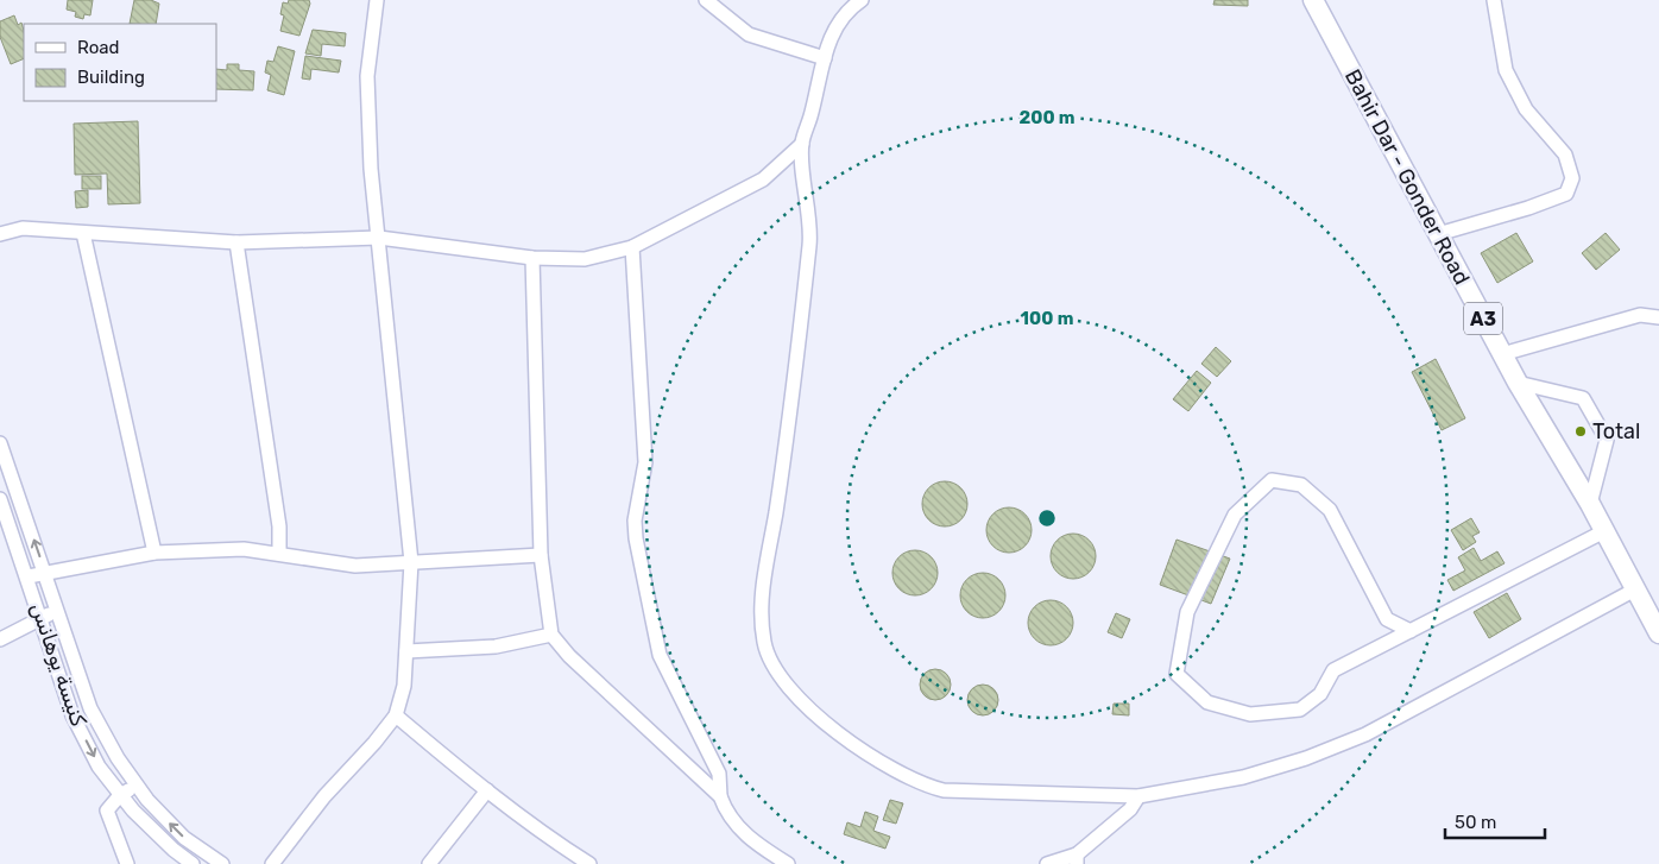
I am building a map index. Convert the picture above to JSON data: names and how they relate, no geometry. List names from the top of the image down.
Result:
{
  "streets": {
    "highway": ["Bahir Dar - Gonder Road", "A3"],
    "street": ["كنيسة يوهانس"]
  },
  "places": ["Total"],
  "legend": ["Road", "Building"],
  "scale_bar": "50 m",
  "rings": ["200 m", "100 m"]
}
